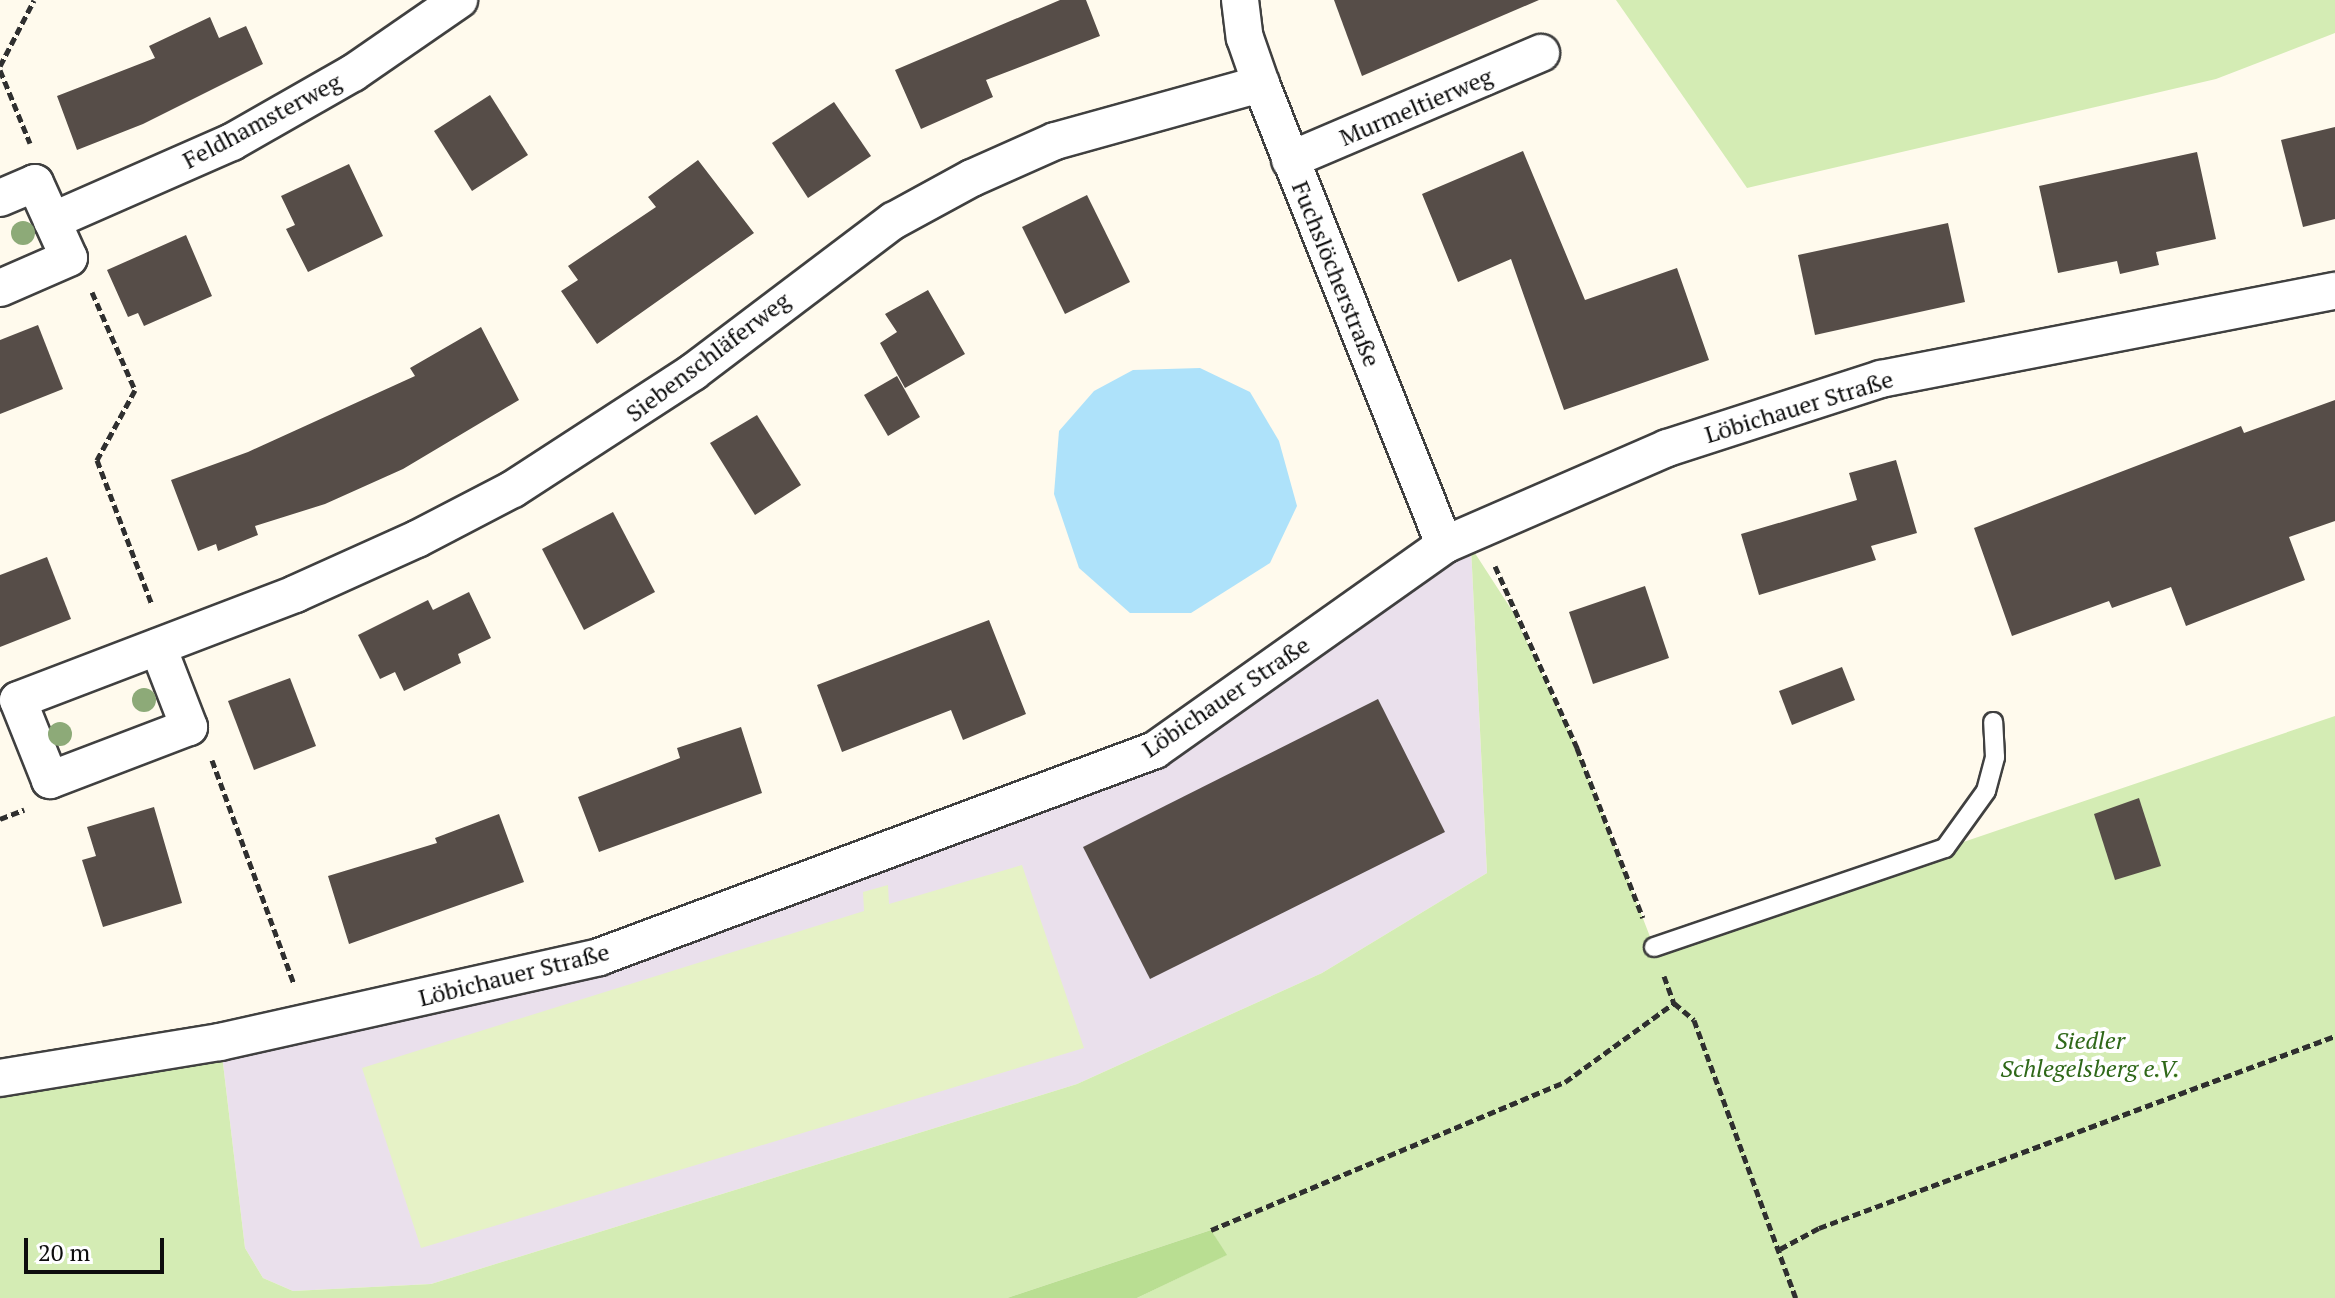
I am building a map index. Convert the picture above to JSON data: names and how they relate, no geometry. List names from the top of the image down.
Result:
{
  "streets": {
    "street": [
      "Murmeltierweg",
      "Feldhamsterweg",
      "Fuchslöcherstraße",
      "Siebenschläferweg",
      "Löbichauer Straße"
    ]
  },
  "crossings": [
    ["Murmeltierweg", "Fuchslöcherstraße"],
    ["Fuchslöcherstraße", "Siebenschläferweg"],
    ["Fuchslöcherstraße", "Löbichauer Straße"]
  ],
  "parks": ["Siedler Schlegelsberg e.V."],
  "scale_bar": "20 m"
}
